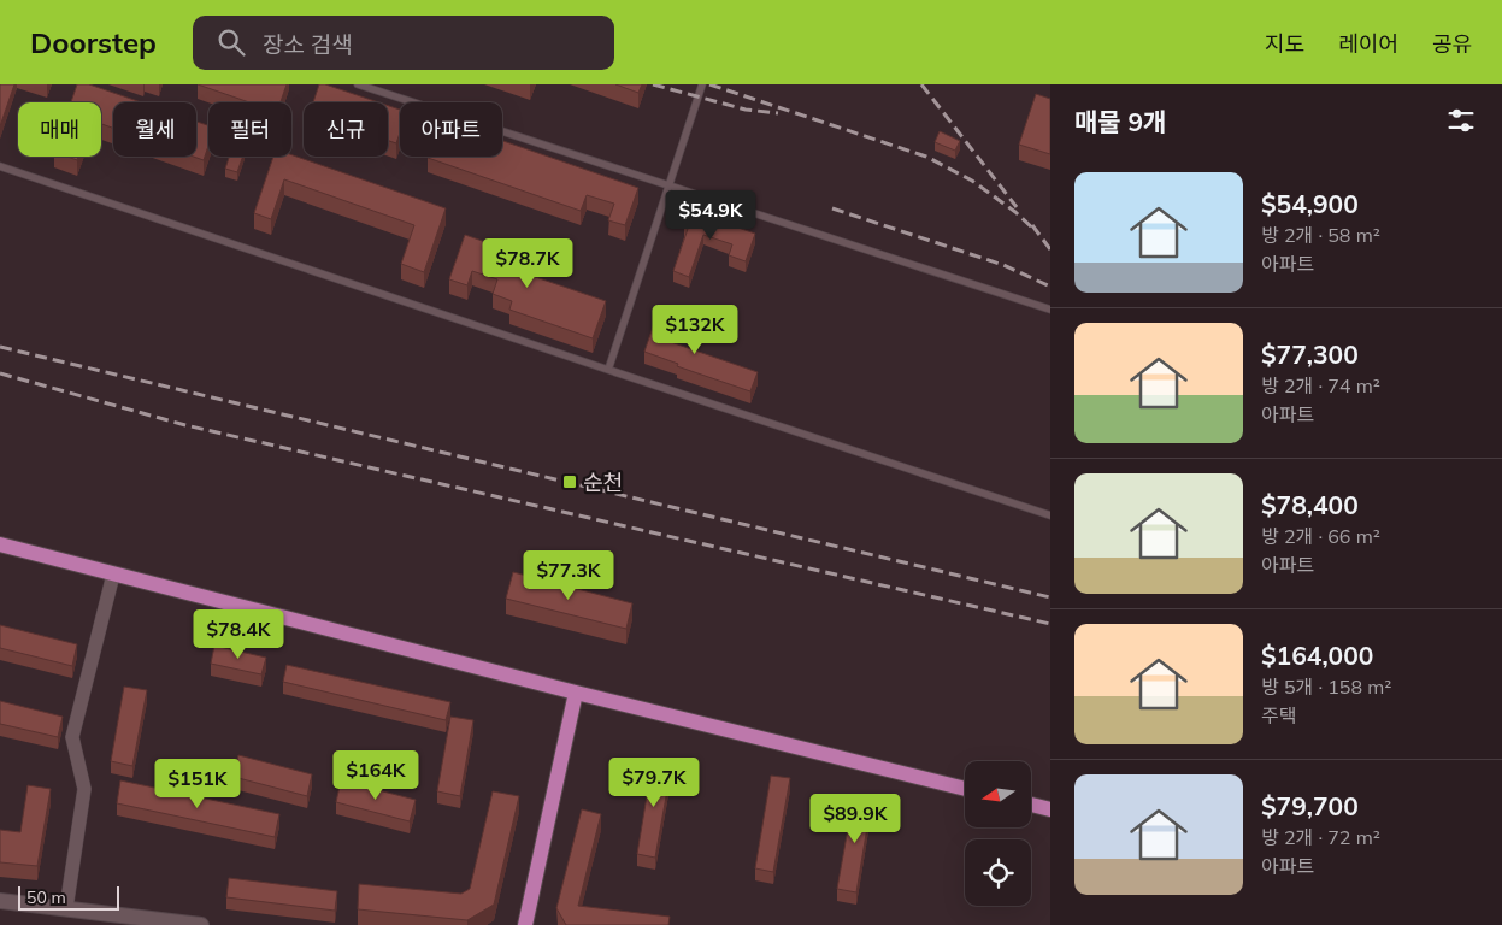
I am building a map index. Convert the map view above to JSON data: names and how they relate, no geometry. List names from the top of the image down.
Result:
{
  "places": {
    "transit": ["순천"]
  },
  "scale_bar": "50 m",
  "north": "left",
  "page": {
    "header": "Doorstep",
    "search": "장소 검색",
    "nav": ["지도", "레이어", "공유"],
    "heading": "매물 9개",
    "chip": [
      "매매",
      "월세",
      "필터",
      "신규",
      "아파트"
    ],
    "list": [
      {
        "name": "$54,900",
        "note": "방 2개 · 58 m² · 아파트"
      },
      {
        "name": "$77,300",
        "note": "방 2개 · 74 m² · 아파트"
      },
      {
        "name": "$78,400",
        "note": "방 2개 · 66 m² · 아파트"
      },
      {
        "name": "$164,000",
        "note": "방 5개 · 158 m² · 주택"
      },
      {
        "name": "$79,700",
        "note": "방 2개 · 72 m² · 아파트"
      }
    ],
    "price": [
      "$54.9K",
      "$78.7K",
      "$132K",
      "$77.3K",
      "$78.4K",
      "$164K",
      "$79.7K",
      "$151K",
      "$89.9K"
    ],
    "scale": "50 m"
  }
}
